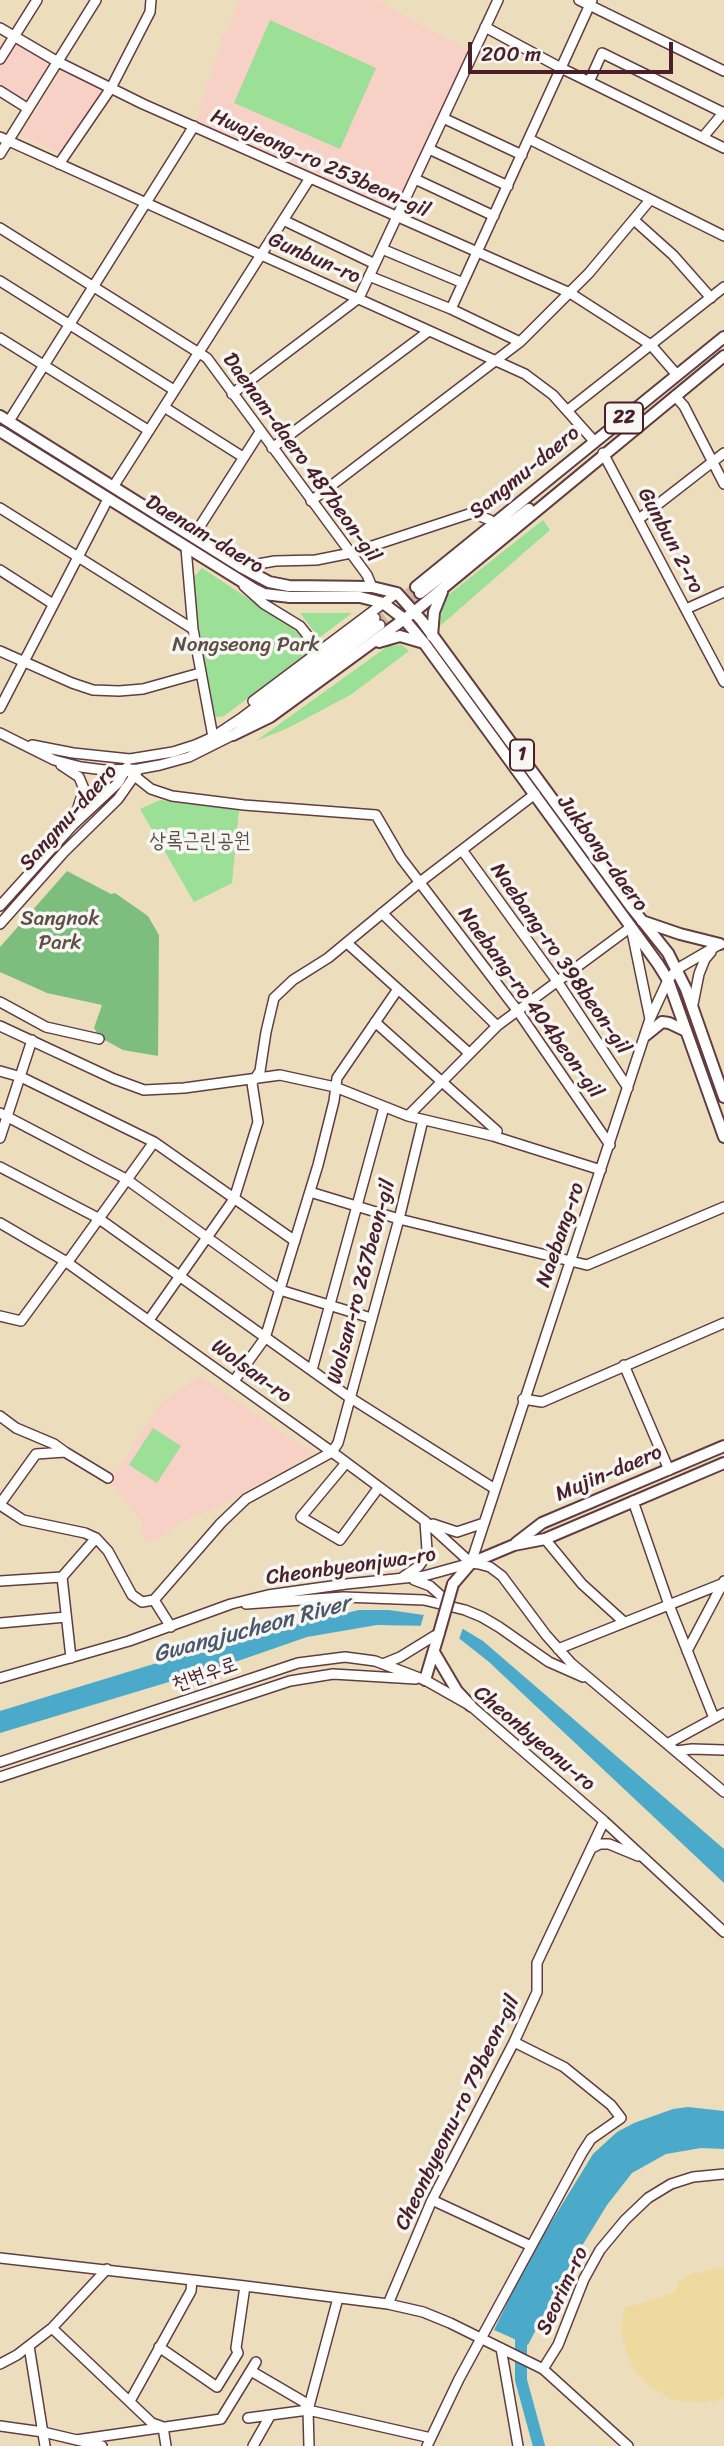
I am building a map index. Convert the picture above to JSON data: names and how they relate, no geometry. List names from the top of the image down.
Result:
{
  "streets": {
    "main road": [
      "22",
      "Sangmu-daero",
      "Daenam-daero",
      "1",
      "Jukbong-daero",
      "Mujin-daero"
    ],
    "street": [
      "Hwajeong-ro 253beon-gil",
      "Gunbun-ro",
      "Daenam-daero 487beon-gil",
      "Gunbun 2-ro",
      "Naebang-ro 398beon-gil",
      "Naebang-ro 404beon-gil",
      "Naebang-ro",
      "Wolsan-ro 267beon-gil",
      "Wolsan-ro",
      "Cheonbyeonjwa-ro",
      "천변우로",
      "Cheonbyeonu-ro",
      "Cheonbyeonu-ro 79beon-gil",
      "Seorim-ro"
    ]
  },
  "crossings": [
    ["Hwajeong-ro 253beon-gil", "Sangmu-daero"],
    ["Gunbun-ro", "Sangmu-daero"],
    ["22", "Sangmu-daero"],
    ["22", "Daenam-daero"],
    ["22", "Jukbong-daero"],
    ["Daenam-daero 487beon-gil", "Sangmu-daero"],
    ["Daenam-daero 487beon-gil", "Daenam-daero"],
    ["Sangmu-daero", "Daenam-daero"],
    ["Sangmu-daero", "Gunbun 2-ro"],
    ["Sangmu-daero", "Jukbong-daero"],
    ["Sangmu-daero", "Naebang-ro 404beon-gil"],
    ["Daenam-daero", "Jukbong-daero"],
    ["Jukbong-daero", "Naebang-ro"],
    ["Naebang-ro 398beon-gil", "Naebang-ro"],
    ["Naebang-ro 404beon-gil", "Naebang-ro"],
    ["Naebang-ro", "Wolsan-ro"],
    ["Naebang-ro", "Mujin-daero"],
    ["Naebang-ro", "Cheonbyeonjwa-ro"],
    ["Wolsan-ro 267beon-gil", "Wolsan-ro"],
    ["Wolsan-ro", "Mujin-daero"],
    ["Wolsan-ro", "Cheonbyeonjwa-ro"],
    ["Mujin-daero", "Cheonbyeonjwa-ro"],
    ["천변우로", "Cheonbyeonu-ro"],
    ["Cheonbyeonu-ro", "Cheonbyeonu-ro 79beon-gil"]
  ],
  "water": ["Gwangjucheon River"],
  "parks": ["Nongseong Park", "상록근린공원", "Sangnok Park"],
  "scale_bar": "200 m"
}
